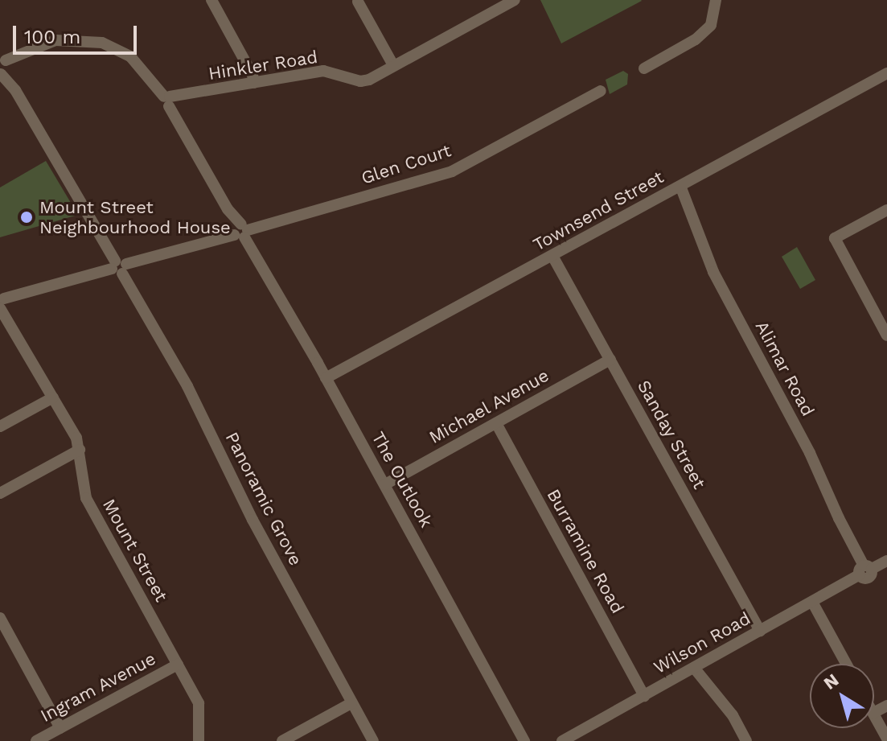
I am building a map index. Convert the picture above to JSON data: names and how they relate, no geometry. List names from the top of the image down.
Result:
{
  "streets": {
    "street": [
      "Hinkler Road",
      "Glen Court",
      "Townsend Street",
      "Alimar Road",
      "Michael Avenue",
      "Sanday Street",
      "The Outlook",
      "Panoramic Grove",
      "Mount Street",
      "Burramine Road",
      "Wilson Road",
      "Ingram Avenue"
    ]
  },
  "crossings": [
    ["Hinkler Road", "The Outlook"],
    ["Glen Court", "The Outlook"],
    ["Glen Court", "Panoramic Grove"],
    ["Glen Court", "Mount Street"],
    ["Townsend Street", "Alimar Road"],
    ["Townsend Street", "Sanday Street"],
    ["Townsend Street", "The Outlook"],
    ["Alimar Road", "Wilson Road"],
    ["Michael Avenue", "Sanday Street"],
    ["Michael Avenue", "The Outlook"],
    ["Michael Avenue", "Burramine Road"],
    ["Sanday Street", "Wilson Road"],
    ["Mount Street", "Ingram Avenue"],
    ["Burramine Road", "Wilson Road"]
  ],
  "places": ["Mount Street Neighbourhood House"],
  "scale_bar": "100 m",
  "north": "top left"
}
